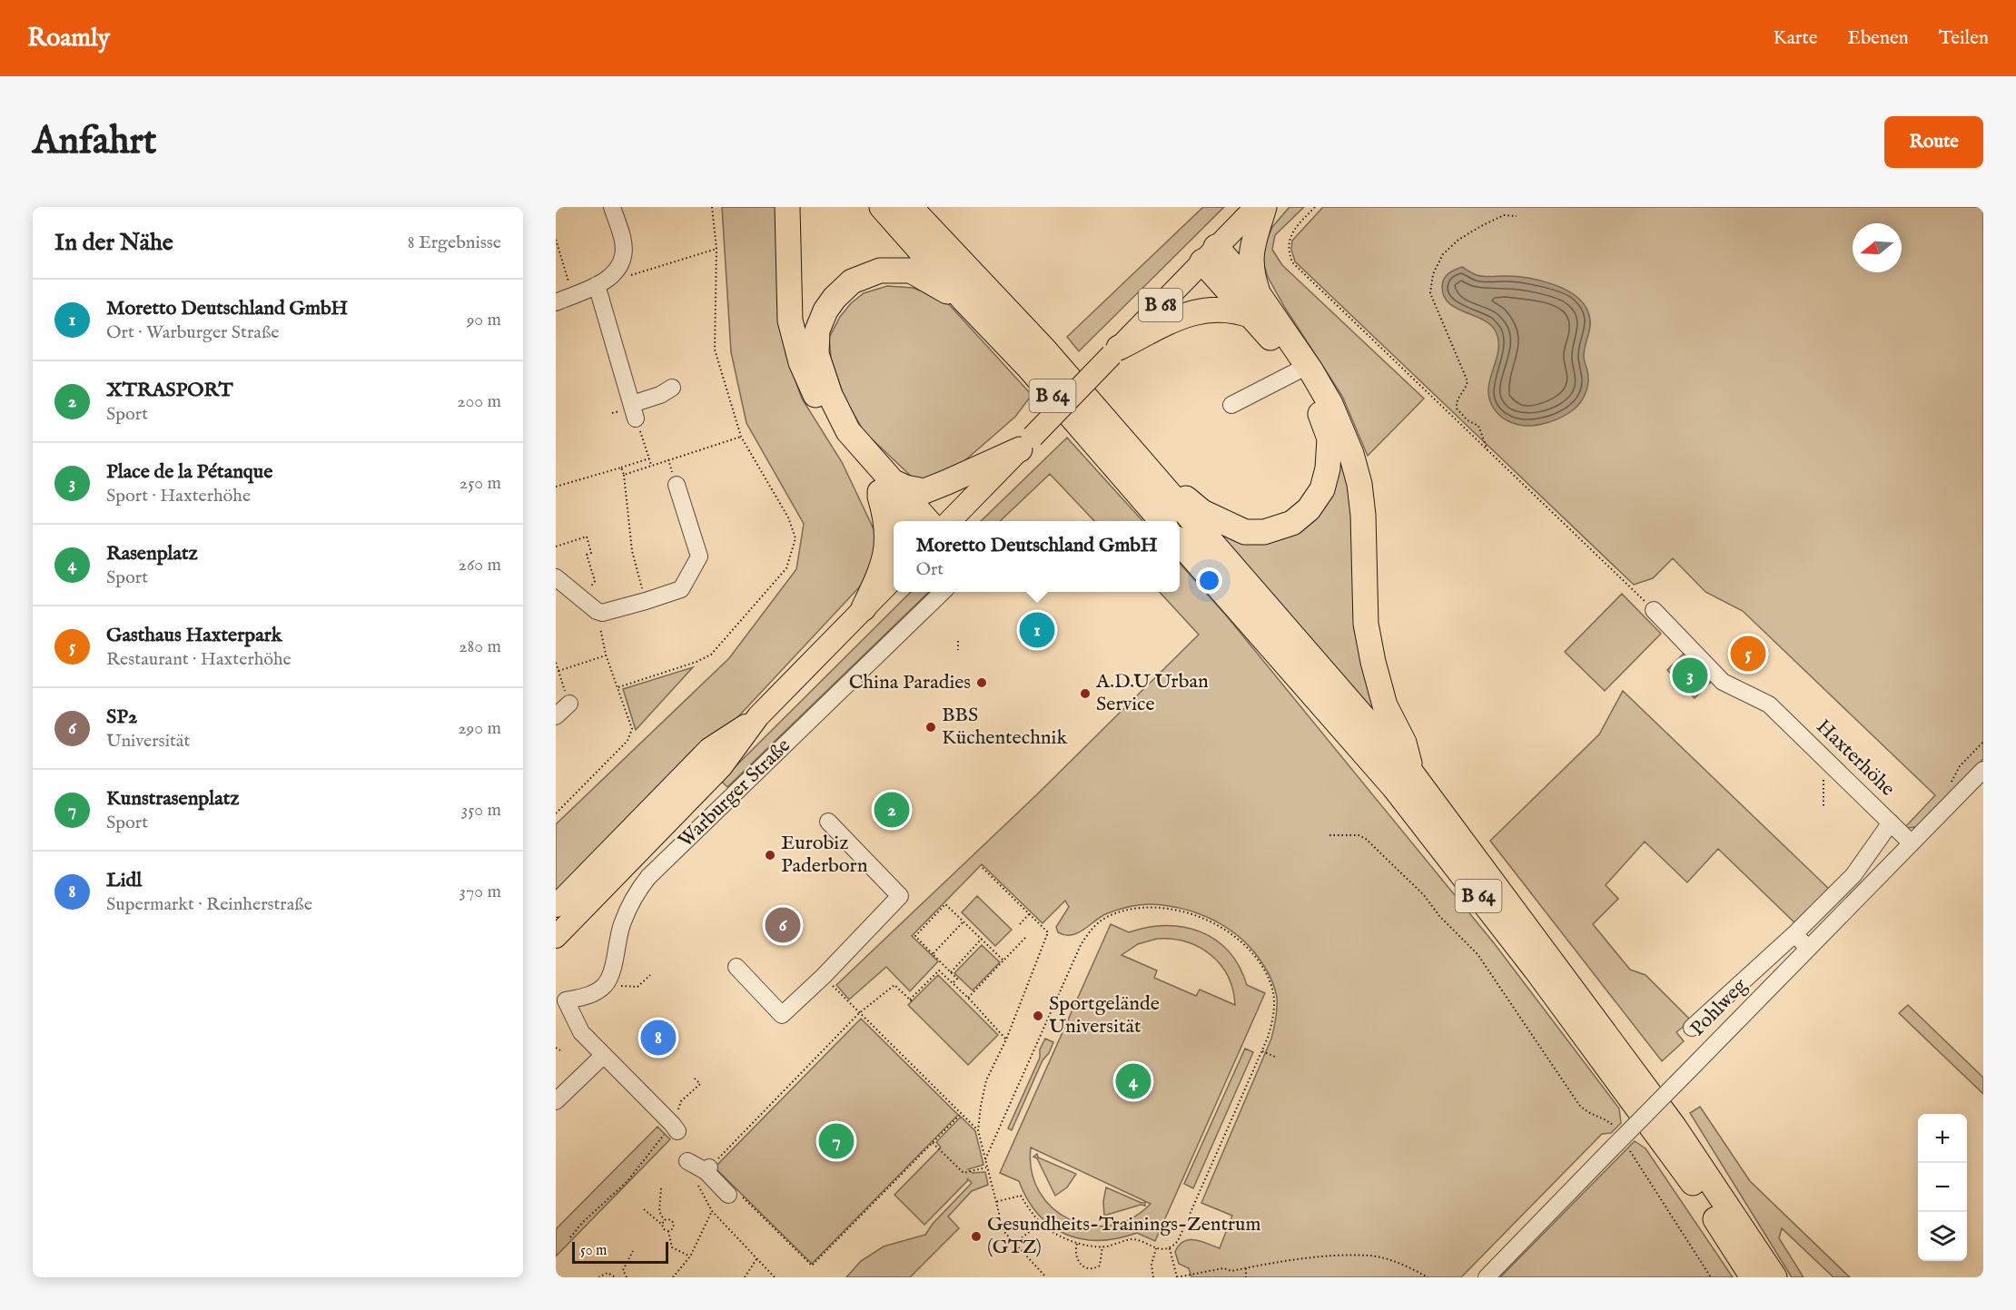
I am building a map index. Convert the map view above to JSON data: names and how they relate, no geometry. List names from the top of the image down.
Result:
{
  "streets": {
    "highway": ["B 64"],
    "main road": ["B 68", "Warburger Straße"],
    "street": ["Haxterhöhe", "Pohlweg"]
  },
  "crossings": [
    ["Haxterhöhe", "Pohlweg"]
  ],
  "places": [
    "China Paradies",
    "A.D.U Urban Service",
    "BBS Küchentechnik",
    "Eurobiz Paderborn",
    "Sportgelände Universität",
    "Gesundheits-Trainings-Zentrum (GTZ)"
  ],
  "scale_bar": "50 m",
  "north": "left",
  "page": {
    "header": "Roamly",
    "nav": ["Karte", "Ebenen", "Teilen"],
    "buttons": "Route",
    "title": "Anfahrt",
    "heading": ["In der Nähe", "8 Ergebnisse"],
    "list": [
      {
        "mark": "1",
        "name": "Moretto Deutschland GmbH",
        "note": "Ort · Warburger Straße",
        "value": "90 m"
      },
      {
        "mark": "2",
        "name": "XTRASPORT",
        "note": "Sport",
        "value": "200 m"
      },
      {
        "mark": "3",
        "name": "Place de la Pétanque",
        "note": "Sport · Haxterhöhe",
        "value": "250 m"
      },
      {
        "mark": "4",
        "name": "Rasenplatz",
        "note": "Sport",
        "value": "260 m"
      },
      {
        "mark": "5",
        "name": "Gasthaus Haxterpark",
        "note": "Restaurant · Haxterhöhe",
        "value": "280 m"
      },
      {
        "mark": "6",
        "name": "SP2",
        "note": "Universität",
        "value": "290 m"
      },
      {
        "mark": "7",
        "name": "Kunstrasenplatz",
        "note": "Sport",
        "value": "350 m"
      },
      {
        "mark": "8",
        "name": "Lidl",
        "note": "Supermarkt · Reinherstraße",
        "value": "370 m"
      }
    ],
    "popup": ["Moretto Deutschland GmbH", "Ort"],
    "pins": [
      "1",
      "5",
      "3",
      "2",
      "6",
      "8",
      "4",
      "7"
    ],
    "map_buttons": ["+", "−"],
    "scale": "50 m"
  }
}
